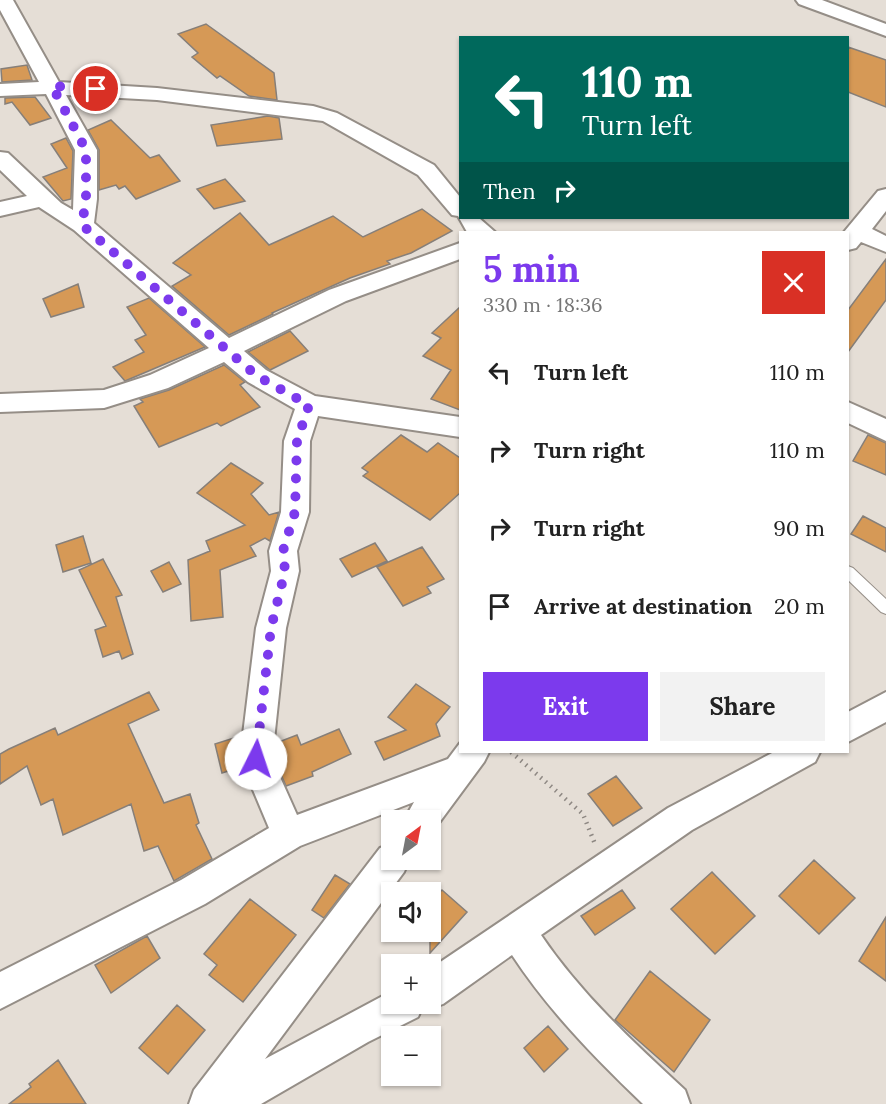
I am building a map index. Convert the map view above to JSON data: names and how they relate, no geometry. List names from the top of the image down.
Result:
{
  "north": "top right",
  "page": {
    "turn": ["110 m", "Turn left"],
    "then": "Then",
    "heading": ["5 min", "330 m · 18:36"],
    "list": [
      {
        "name": "Turn left",
        "value": "110 m"
      },
      {
        "name": "Turn right",
        "value": "110 m"
      },
      {
        "name": "Turn right",
        "value": "90 m"
      },
      {
        "name": "Arrive at destination",
        "value": "20 m"
      }
    ],
    "buttons": ["Exit", "Share"],
    "map_buttons": ["+", "−"]
  }
}
